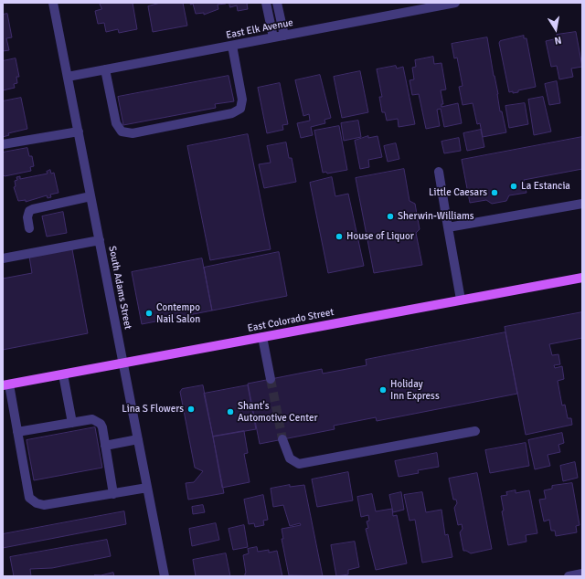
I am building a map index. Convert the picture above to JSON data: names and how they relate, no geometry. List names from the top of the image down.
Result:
{
  "streets": {
    "main road": ["East Colorado Street"],
    "street": ["East Elk Avenue", "South Adams Street"]
  },
  "crossings": [
    ["East Elk Avenue", "South Adams Street"],
    ["South Adams Street", "East Colorado Street"]
  ],
  "places": [
    "La Estancia",
    "Little Caesars",
    "Sherwin-Williams",
    "House of Liquor",
    "Contempo Nail Salon",
    "Holiday Inn Express",
    "Lina S Flowers",
    "Shant's Automotive Center"
  ],
  "north": "bottom"
}
